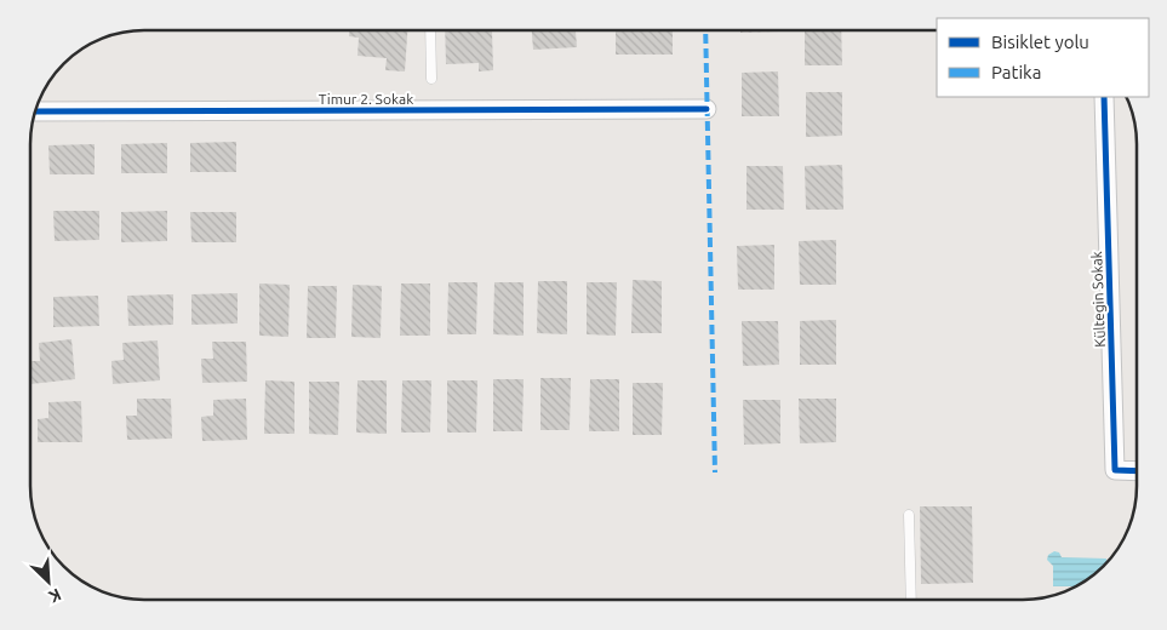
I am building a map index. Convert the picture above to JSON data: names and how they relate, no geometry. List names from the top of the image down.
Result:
{
  "streets": {
    "street": ["Timur 2. Sokak", "Kültegin Sokak"]
  },
  "legend": ["Bisiklet yolu", "Patika"],
  "north": "bottom right"
}
